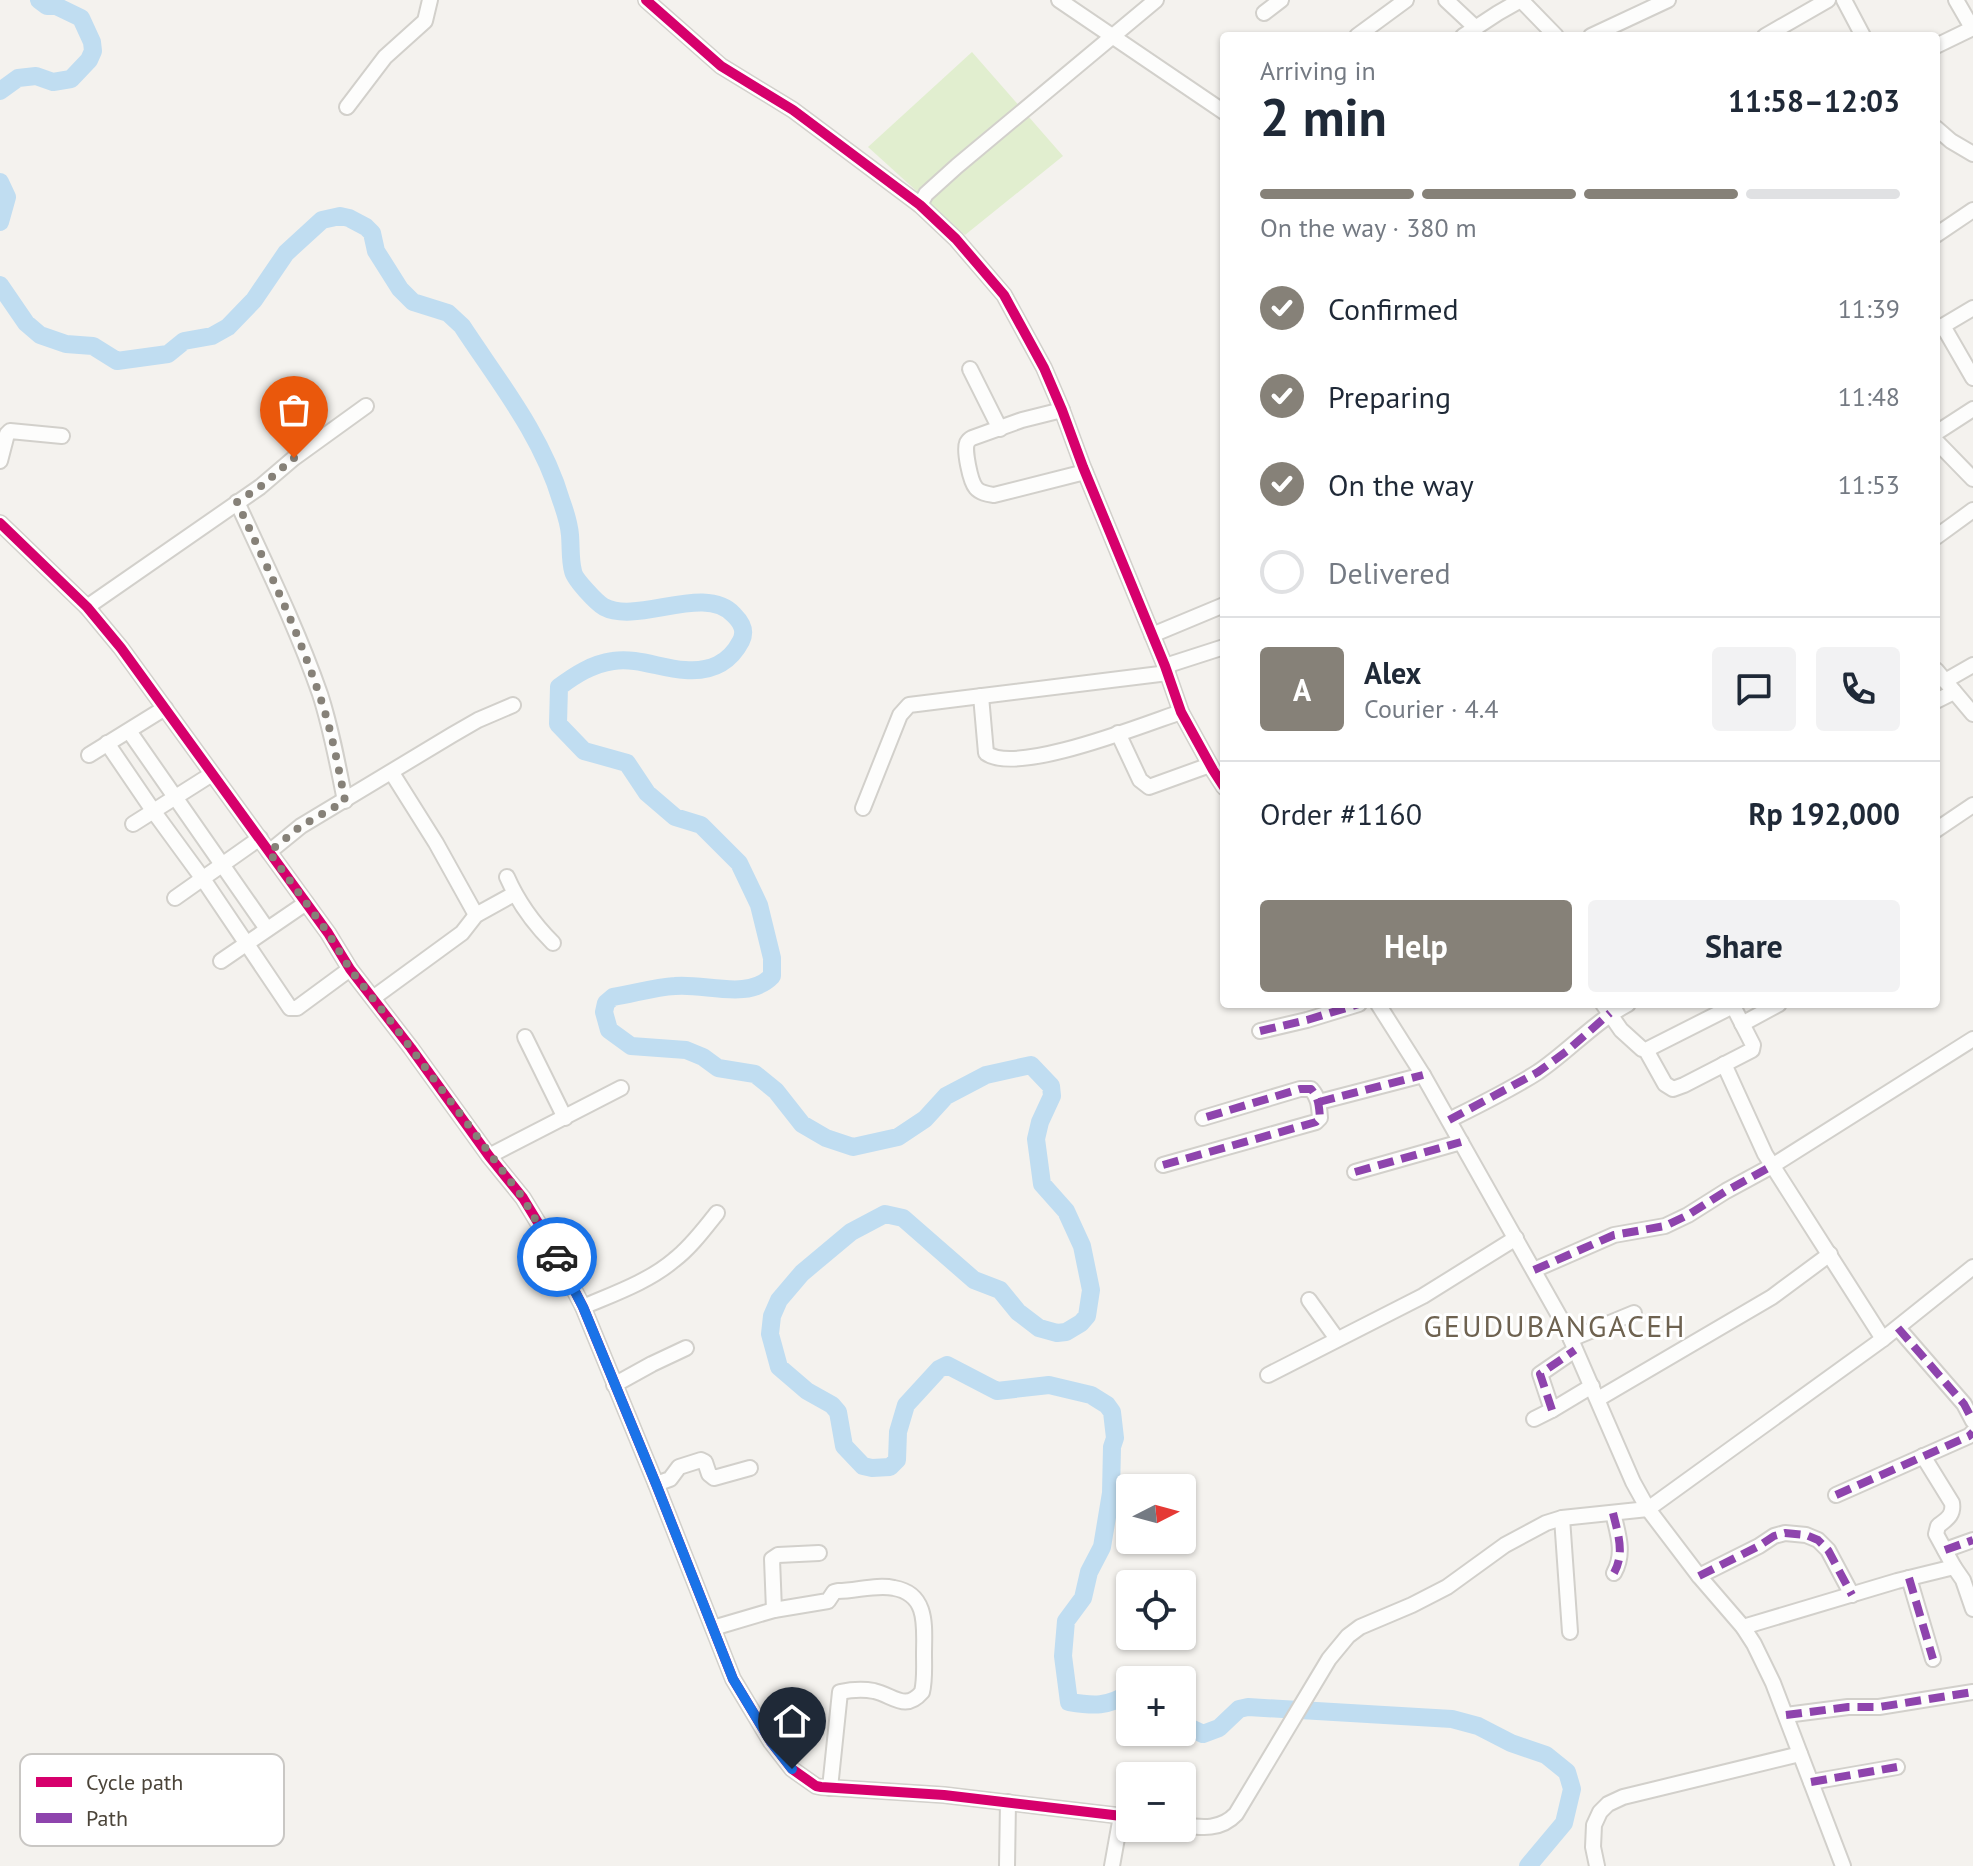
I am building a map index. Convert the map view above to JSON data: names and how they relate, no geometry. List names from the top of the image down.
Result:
{
  "districts": ["GEUDUBANGACEH"],
  "legend": ["Cycle path", "Path"],
  "north": "right",
  "page": {
    "heading": ["2 min", "Arriving in", "11:58–12:03"],
    "panel": [
      "Alex",
      "Courier · 4.4",
      "Order #1160",
      "Rp 192,000"
    ],
    "bar": "On the way · 380 m",
    "list": [
      ["Confirmed", "11:39"],
      ["Preparing", "11:48"],
      ["On the way", "11:53"],
      "Delivered"
    ],
    "round": "A",
    "buttons": ["Help", "Share"],
    "map_buttons": ["+", "−"]
  }
}
